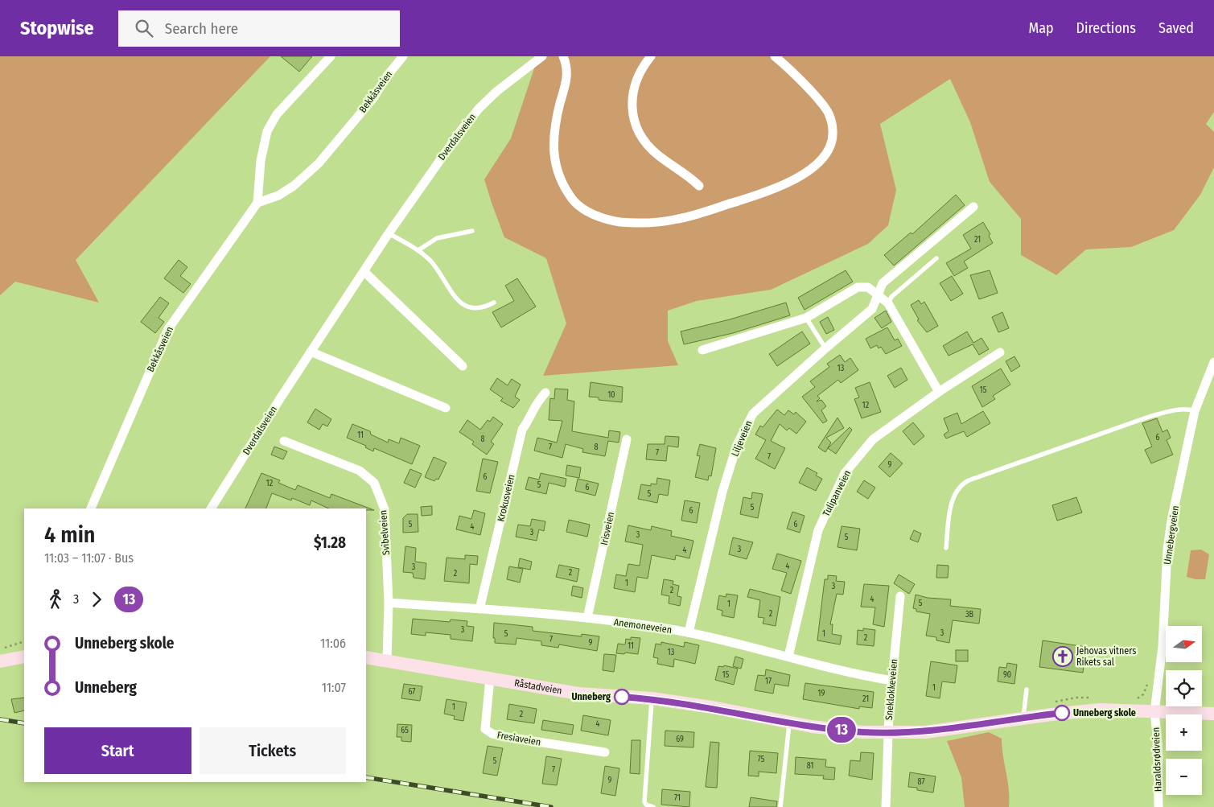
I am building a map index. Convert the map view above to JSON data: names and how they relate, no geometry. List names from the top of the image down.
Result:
{
  "streets": {
    "main road": ["Råstadveien"],
    "street": [
      "Bekkåsveien",
      "Dverdalsveien",
      "Liljeveien",
      "Tulipanveien",
      "Krokusveien",
      "Irisveien",
      "Svibelveien",
      "Unnebergveien",
      "Anemoneveien",
      "Sneklokkeveien",
      "Fresiaveien",
      "Haraldsrødveien"
    ]
  },
  "crossings": [
    ["Liljeveien", "Anemoneveien"],
    ["Tulipanveien", "Anemoneveien"],
    ["Krokusveien", "Anemoneveien"],
    ["Irisveien", "Anemoneveien"],
    ["Svibelveien", "Anemoneveien"],
    ["Svibelveien", "Råstadveien"],
    ["Unnebergveien", "Råstadveien"],
    ["Unnebergveien", "Haraldsrødveien"],
    ["Anemoneveien", "Sneklokkeveien"],
    ["Råstadveien", "Sneklokkeveien"],
    ["Råstadveien", "Fresiaveien"],
    ["Råstadveien", "Haraldsrødveien"]
  ],
  "places": {
    "church": ["Jehovas vitners Rikets sal"],
    "other": ["Unneberg", "Unneberg skole"]
  },
  "lines": ["bus line 13"],
  "house_numbers": [
    "21",
    "13",
    "15",
    "10",
    "12",
    "11",
    "6",
    "8",
    "7",
    "8",
    "7",
    "7",
    "9",
    "6",
    "12",
    "5",
    "6",
    "5",
    "5",
    "6",
    "5",
    "6",
    "4",
    "3",
    "3",
    "5",
    "3",
    "4",
    "4",
    "3",
    "2",
    "2",
    "1",
    "3",
    "2",
    "4",
    "5",
    "1",
    "2",
    "3B",
    "3",
    "3",
    "5",
    "1",
    "2",
    "7",
    "9",
    "11",
    "13",
    "15",
    "90",
    "17",
    "1",
    "67",
    "19",
    "21",
    "1",
    "2",
    "4",
    "65",
    "69",
    "75",
    "5",
    "81",
    "7",
    "9",
    "87",
    "71"
  ],
  "north": "right",
  "page": {
    "header": "Stopwise",
    "search": "Search here",
    "nav": ["Map", "Directions", "Saved"],
    "on_map": "13",
    "heading": ["4 min", "11:03 – 11:07 · Bus", "$1.28"],
    "legs": ["3", "13"],
    "list": [
      {
        "name": "Unneberg skole",
        "value": "11:06"
      },
      {
        "name": "Unneberg",
        "value": "11:07"
      }
    ],
    "map_buttons": ["+", "−"],
    "buttons": ["Start", "Tickets"]
  }
}
